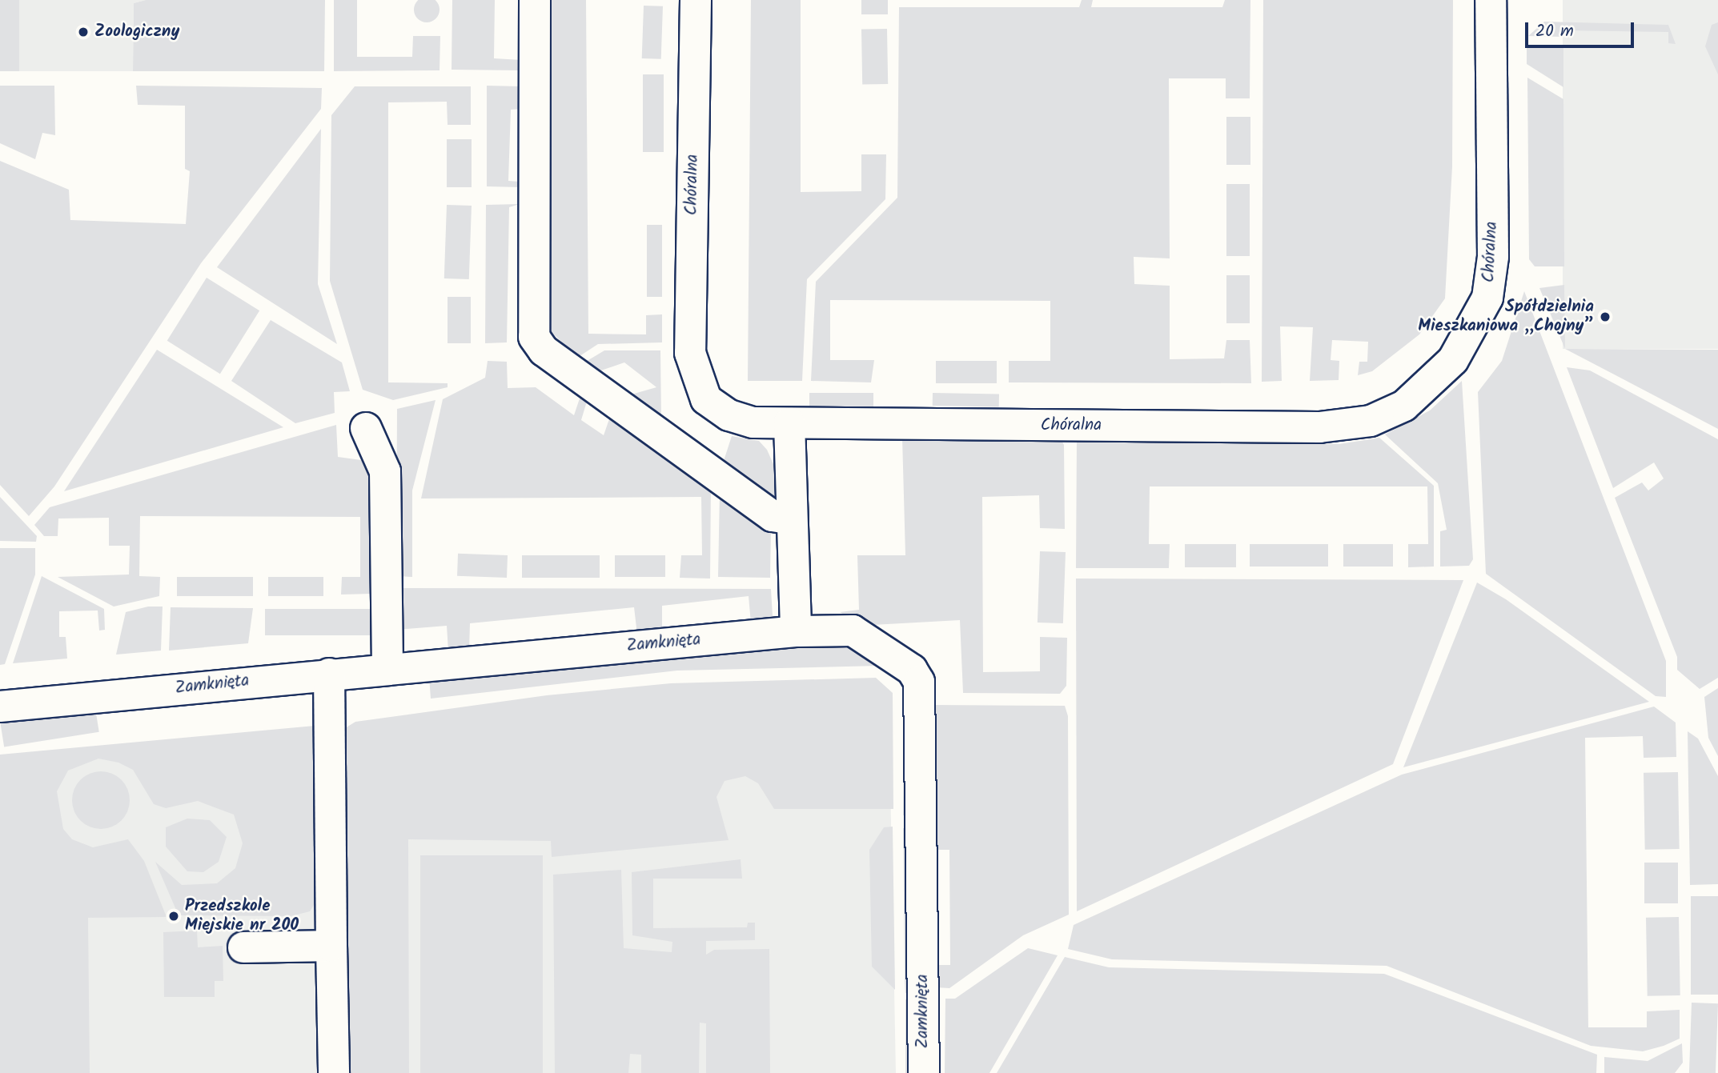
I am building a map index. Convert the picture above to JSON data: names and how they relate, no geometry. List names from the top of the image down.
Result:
{
  "streets": {
    "street": ["Chóralna", "Zamknięta"]
  },
  "places": ["Zoologiczny", "Spółdzielnia Mieszkaniowa „Chojny”", "Przedszkole Miejskie nr 200"],
  "scale_bar": "20 m"
}
